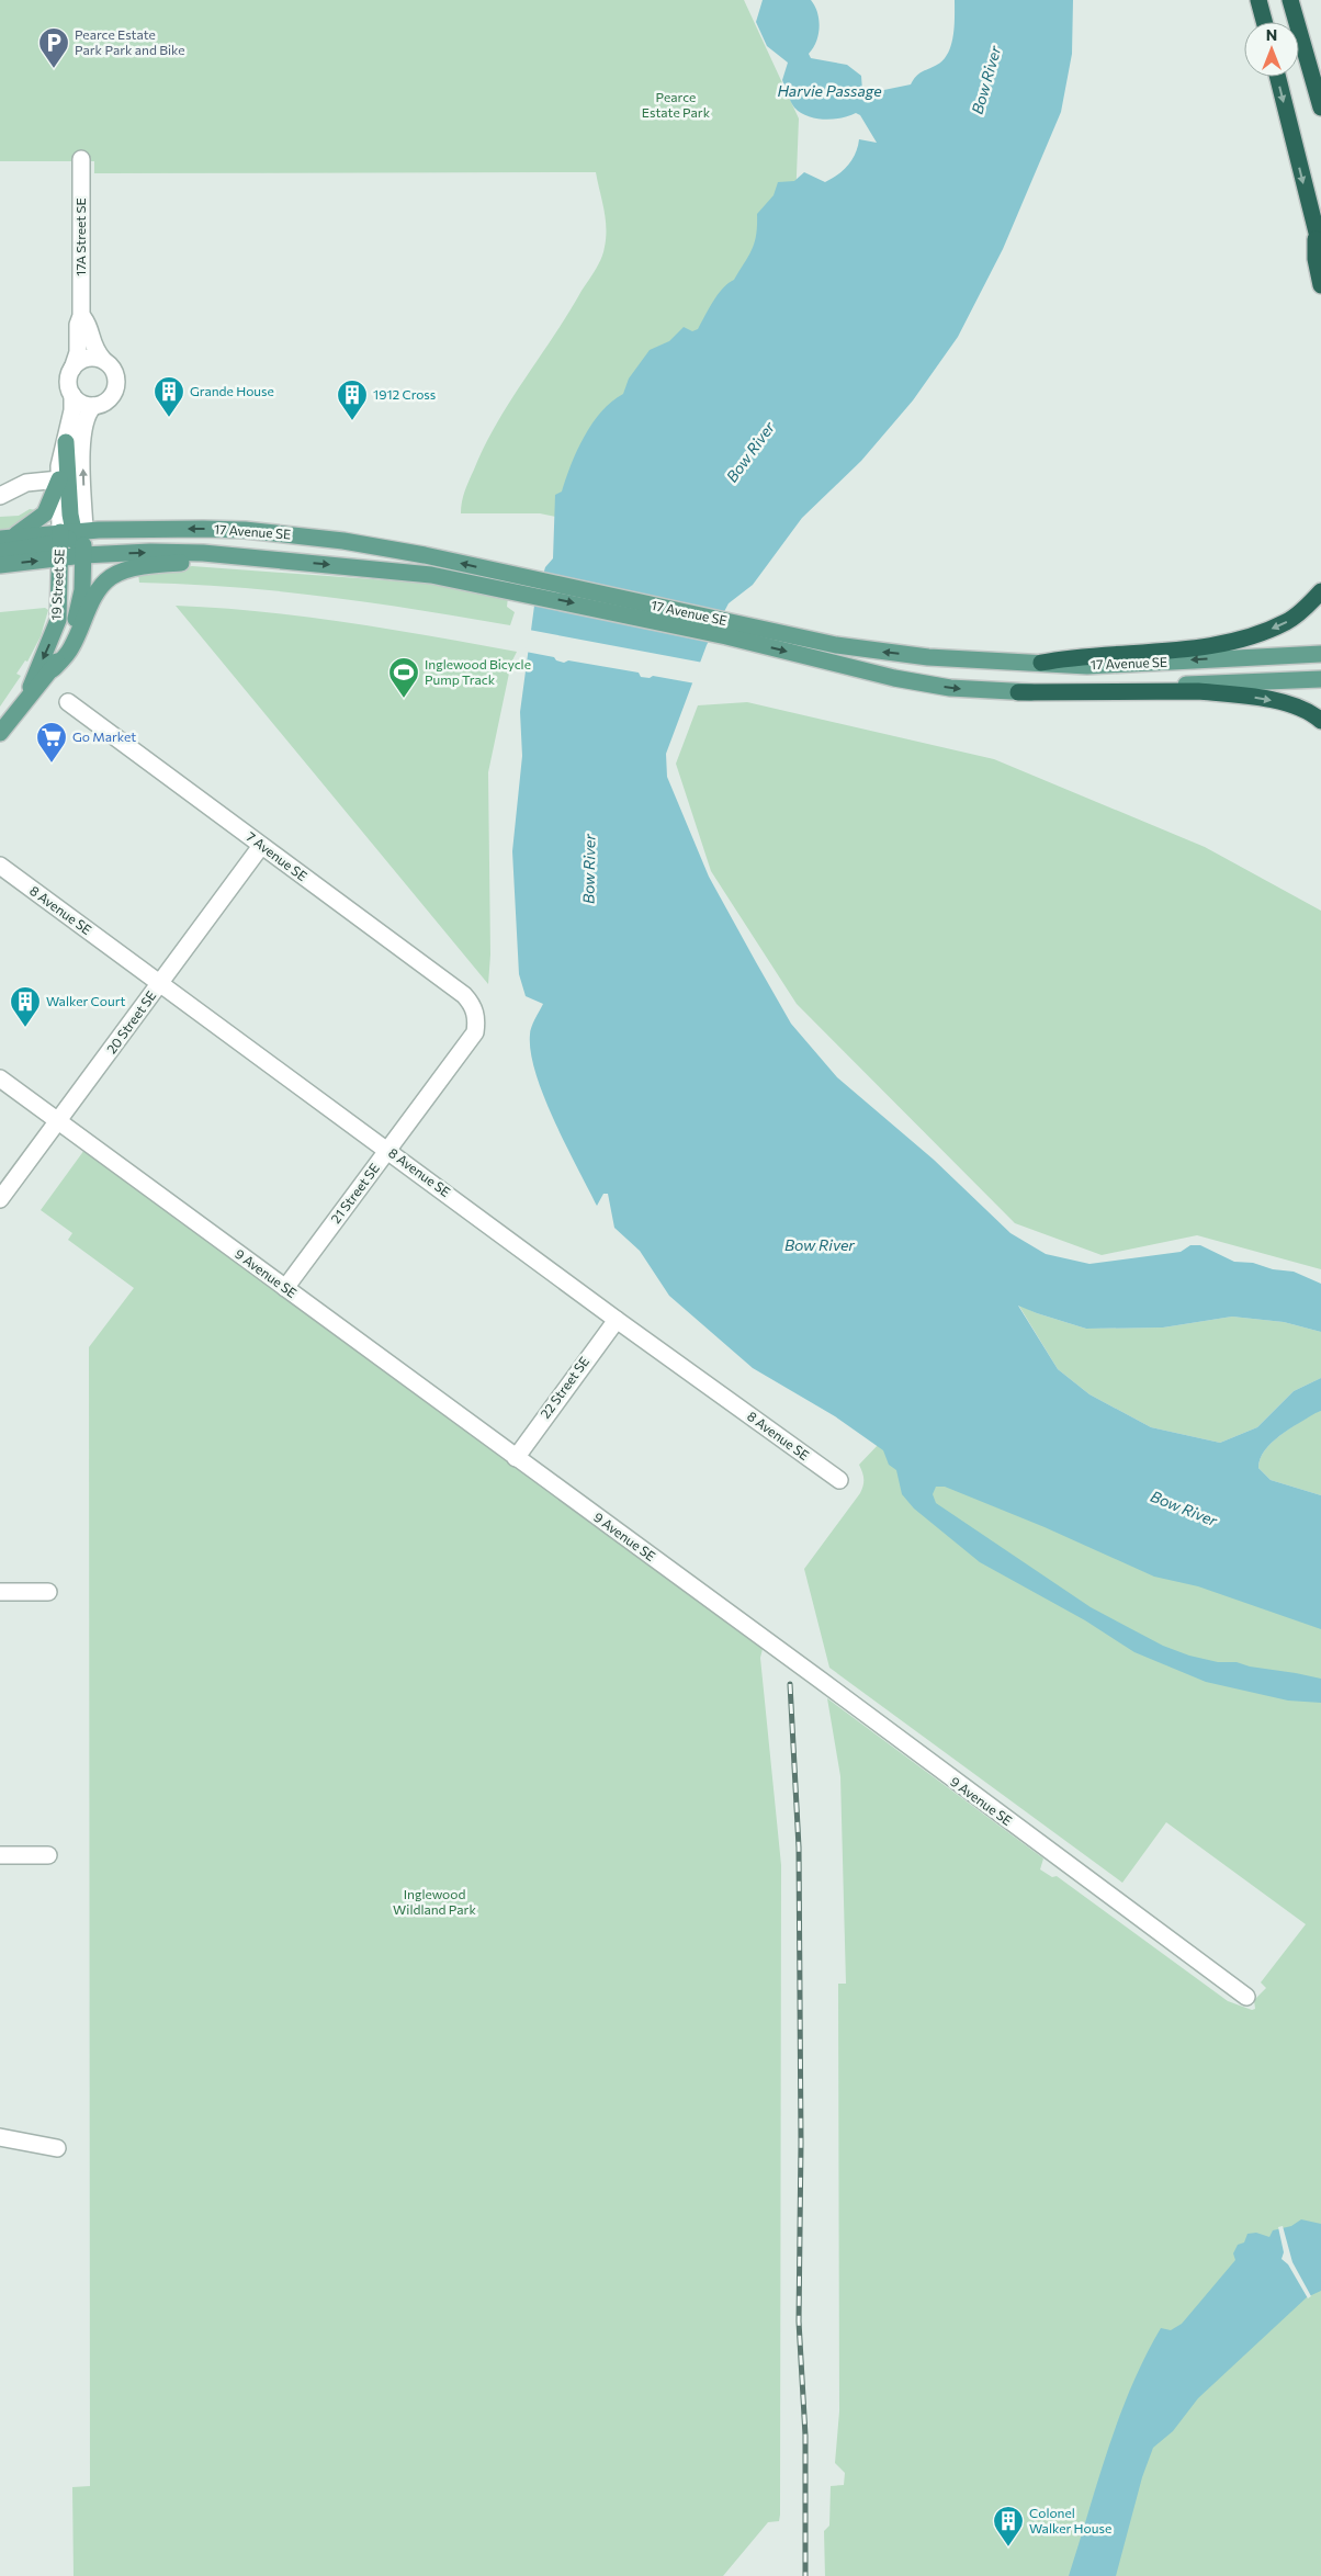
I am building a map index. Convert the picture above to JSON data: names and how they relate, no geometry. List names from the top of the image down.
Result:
{
  "streets": {
    "main road": ["17 Avenue SE", "19 Street SE"],
    "street": [
      "17A Street SE",
      "7 Avenue SE",
      "8 Avenue SE",
      "20 Street SE",
      "21 Street SE",
      "9 Avenue SE",
      "22 Street SE"
    ]
  },
  "crossings": [
    ["17 Avenue SE", "19 Street SE"],
    ["7 Avenue SE", "20 Street SE"],
    ["7 Avenue SE", "21 Street SE"],
    ["8 Avenue SE", "20 Street SE"],
    ["8 Avenue SE", "21 Street SE"],
    ["8 Avenue SE", "22 Street SE"],
    ["20 Street SE", "9 Avenue SE"],
    ["21 Street SE", "9 Avenue SE"],
    ["9 Avenue SE", "22 Street SE"]
  ],
  "water": ["Bow River", "Harvie Passage"],
  "parks": ["Pearce Estate Park", "Inglewood Wildland Park"],
  "places": {
    "parking": ["Pearce Estate Park Park and Bike"],
    "building": [
      "Grande House",
      "1912 Cross",
      "Walker Court",
      "Colonel Walker House"
    ],
    "sports": ["Inglewood Bicycle Pump Track"],
    "supermarket": ["Go Market"]
  },
  "north": "top"
}
